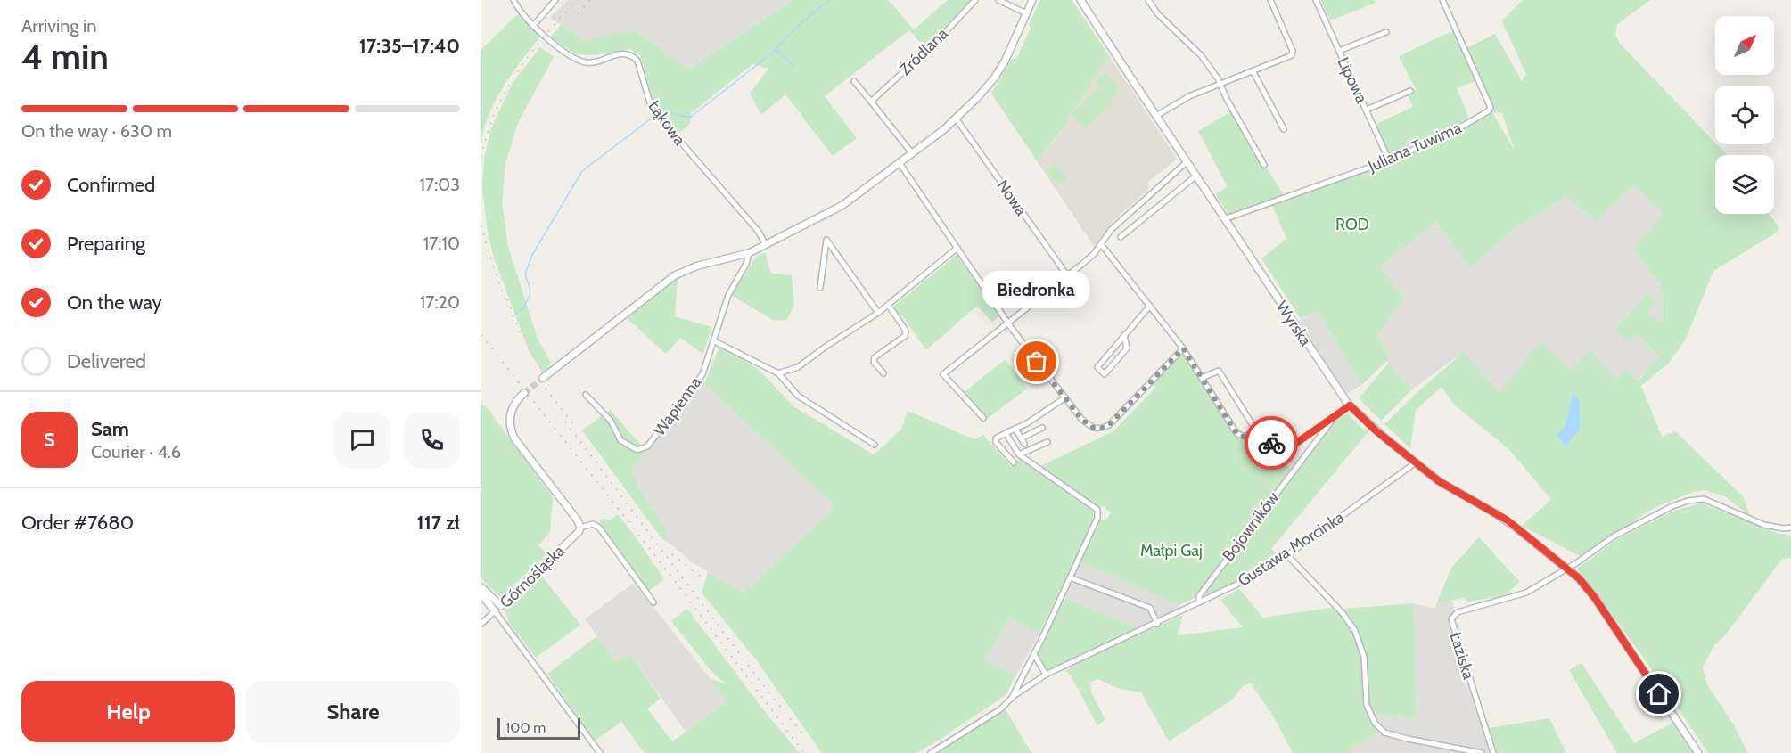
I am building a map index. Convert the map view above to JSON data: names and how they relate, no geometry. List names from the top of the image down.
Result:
{
  "streets": {
    "street": [
      "Źródlana",
      "Lipowa",
      "Łąkowa",
      "Juliana Tuwima",
      "Nowa",
      "Wyrska",
      "Wapienna",
      "Bojowników",
      "Gustawa Morcinka",
      "Górnośląska",
      "Łaziska"
    ]
  },
  "crossings": [
    ["Lipowa", "Juliana Tuwima"],
    ["Juliana Tuwima", "Wyrska"],
    ["Wyrska", "Bojowników"],
    ["Wyrska", "Gustawa Morcinka"],
    ["Wyrska", "Łaziska"],
    ["Bojowników", "Gustawa Morcinka"]
  ],
  "parks": ["ROD", "Małpi Gaj"],
  "places": ["Biedronka"],
  "scale_bar": "100 m",
  "north": "top right",
  "page": {
    "heading": ["4 min", "Arriving in", "17:35–17:40"],
    "panel": [
      "Sam",
      "Courier · 4.6",
      "Order #7680",
      "117 zł"
    ],
    "bar": "On the way · 630 m",
    "list": [
      ["Confirmed", "17:03"],
      ["Preparing", "17:10"],
      ["On the way", "17:20"],
      "Delivered"
    ],
    "bubble": "Biedronka",
    "round": "S",
    "buttons": ["Help", "Share"],
    "scale": "100 m"
  }
}
